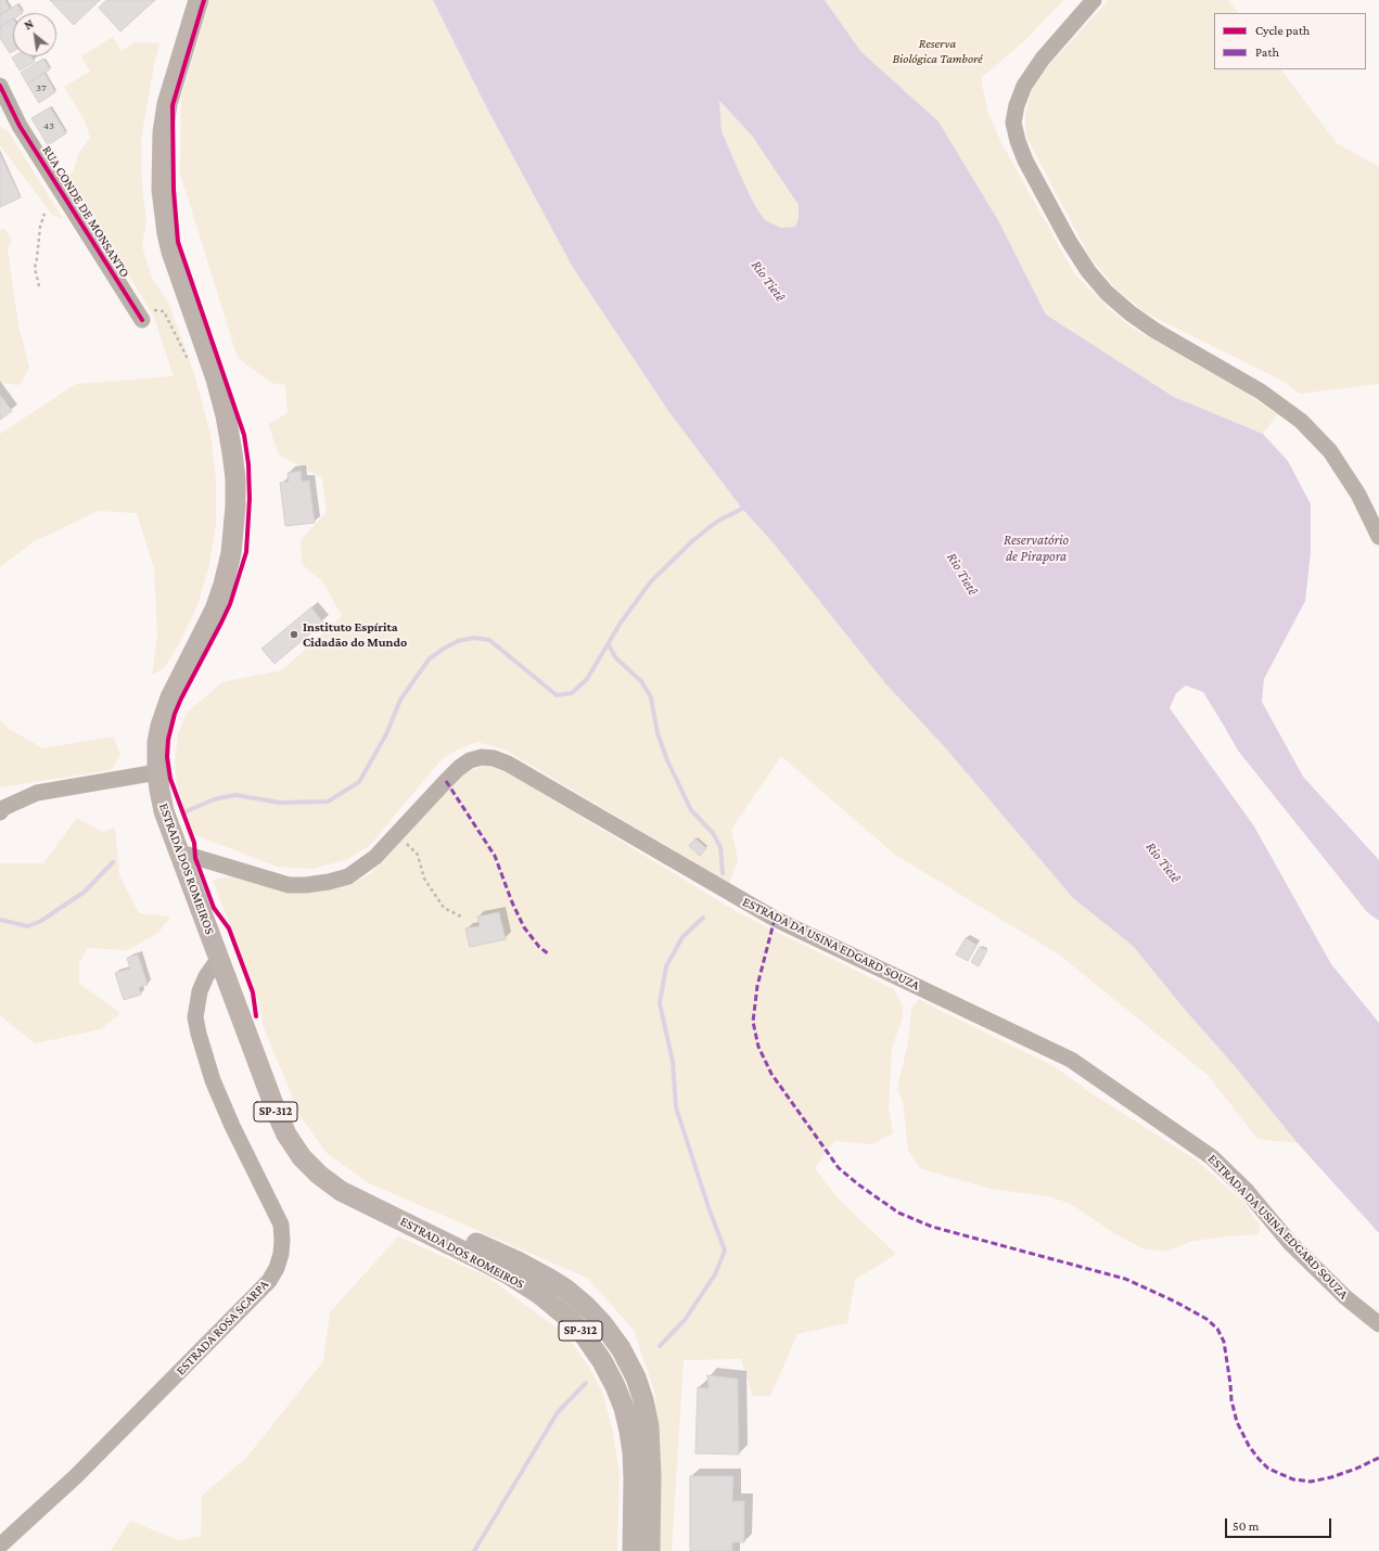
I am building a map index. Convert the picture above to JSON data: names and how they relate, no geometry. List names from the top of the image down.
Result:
{
  "streets": {
    "main road": ["ESTRADA DOS ROMEIROS", "SP-312"],
    "street": ["RUA CONDE DE MONSANTO", "ESTRADA DA USINA EDGARD SOUZA", "ESTRADA ROSA SCARPA"]
  },
  "crossings": [
    ["ESTRADA DOS ROMEIROS", "ESTRADA DA USINA EDGARD SOUZA"],
    ["ESTRADA DOS ROMEIROS", "ESTRADA ROSA SCARPA"]
  ],
  "water": ["Rio Tietê", "Reservatório de Pirapora"],
  "parks": ["Reserva Biológica Tamboré"],
  "places": ["Instituto Espírita Cidadão do Mundo"],
  "house_numbers": ["37", "43"],
  "legend": ["Cycle path", "Path"],
  "scale_bar": "50 m",
  "north": "top left"
}
